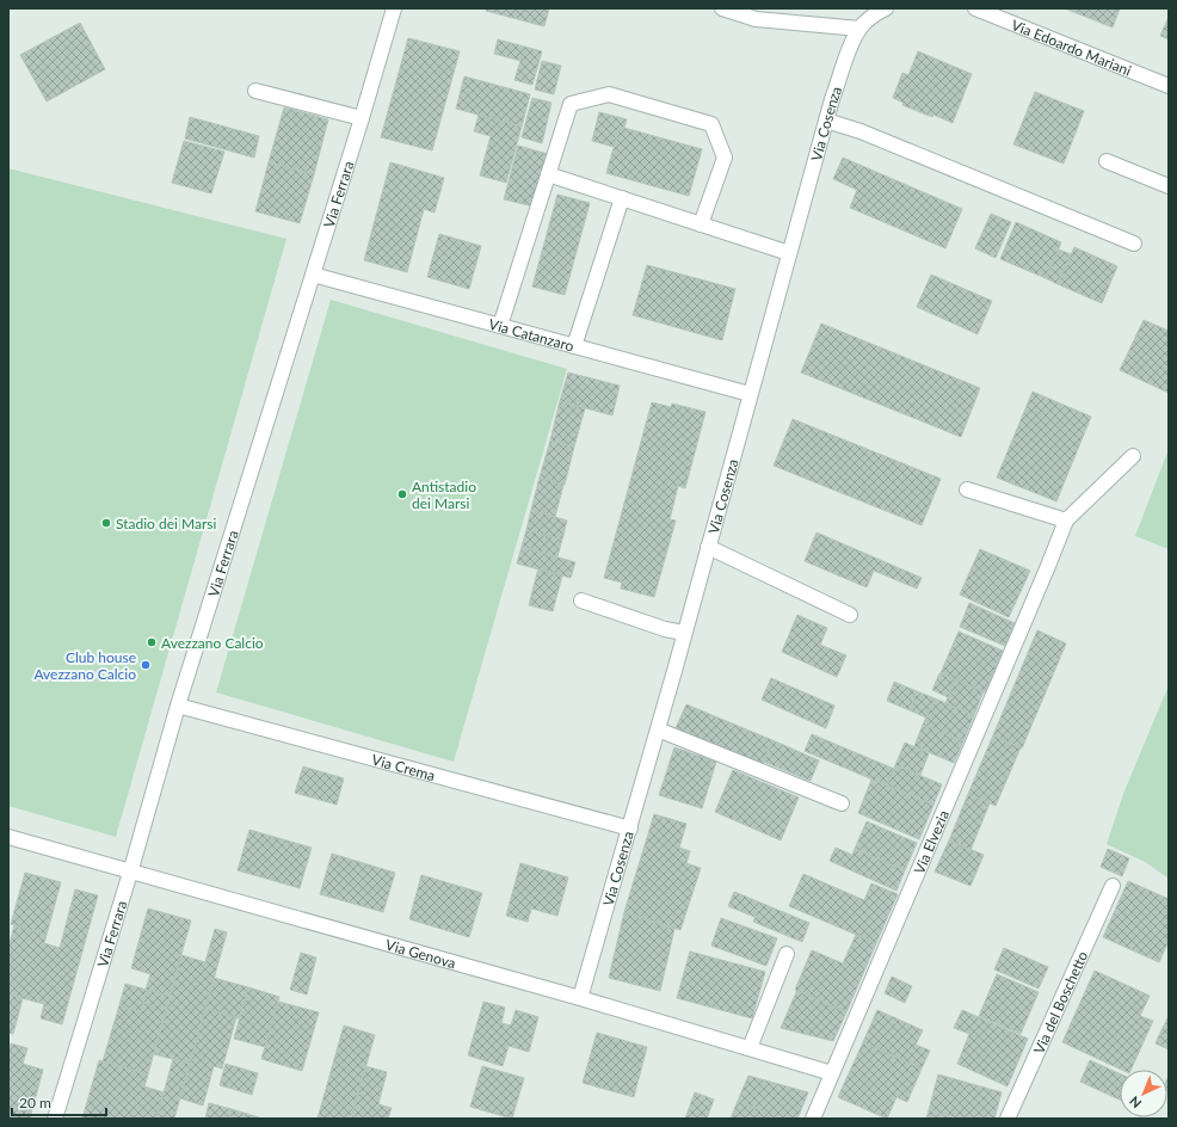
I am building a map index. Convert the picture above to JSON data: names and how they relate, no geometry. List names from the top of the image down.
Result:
{
  "streets": {
    "street": [
      "Via Edoardo Mariani",
      "Via Cosenza",
      "Via Ferrara",
      "Via Catanzaro",
      "Via Crema",
      "Via Elvezia",
      "Via Genova",
      "Via del Boschetto"
    ]
  },
  "crossings": [
    ["Via Cosenza", "Via Catanzaro"],
    ["Via Cosenza", "Via Crema"],
    ["Via Cosenza", "Via Genova"],
    ["Via Ferrara", "Via Catanzaro"],
    ["Via Ferrara", "Via Crema"],
    ["Via Ferrara", "Via Genova"],
    ["Via Elvezia", "Via Genova"]
  ],
  "places": [
    "Antistadio dei Marsi",
    "Stadio dei Marsi",
    "Avezzano Calcio",
    "Club house Avezzano Calcio"
  ],
  "scale_bar": "20 m",
  "north": "bottom left"
}
